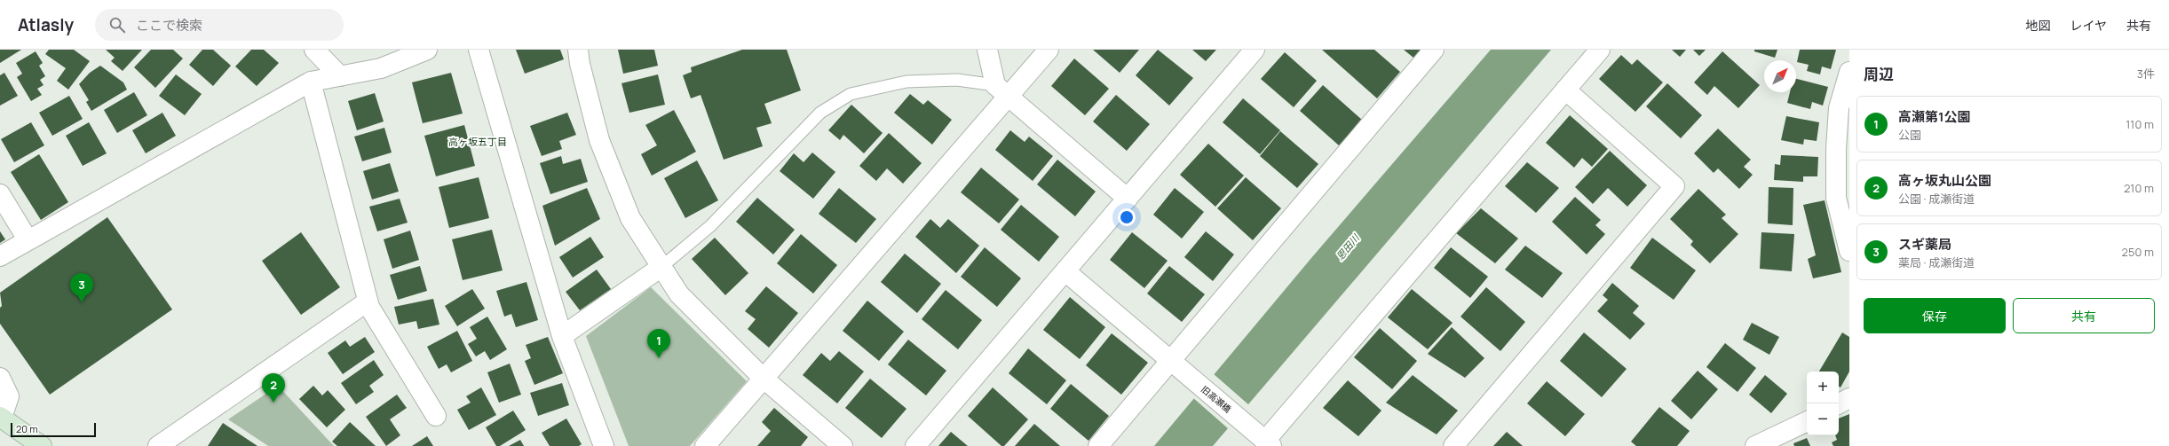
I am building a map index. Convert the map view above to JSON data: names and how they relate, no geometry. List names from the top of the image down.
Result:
{
  "streets": {
    "street": ["旧高瀬橋"]
  },
  "districts": ["高ヶ坂五丁目"],
  "water": ["恩田川"],
  "scale_bar": "20 m",
  "north": "top right",
  "page": {
    "header": "Atlasly",
    "search": "ここで検索",
    "nav": ["地図", "レイヤ", "共有"],
    "heading": ["周辺", "3件"],
    "list": [
      {
        "mark": "1",
        "name": "高瀬第1公園",
        "note": "公園",
        "value": "110 m"
      },
      {
        "mark": "2",
        "name": "高ヶ坂丸山公園",
        "note": "公園 · 成瀬街道",
        "value": "210 m"
      },
      {
        "mark": "3",
        "name": "スギ薬局",
        "note": "薬局 · 成瀬街道",
        "value": "250 m"
      }
    ],
    "pins": ["3", "1", "2"],
    "buttons": ["保存", "共有"],
    "map_buttons": ["+", "−"],
    "scale": "20 m"
  }
}
